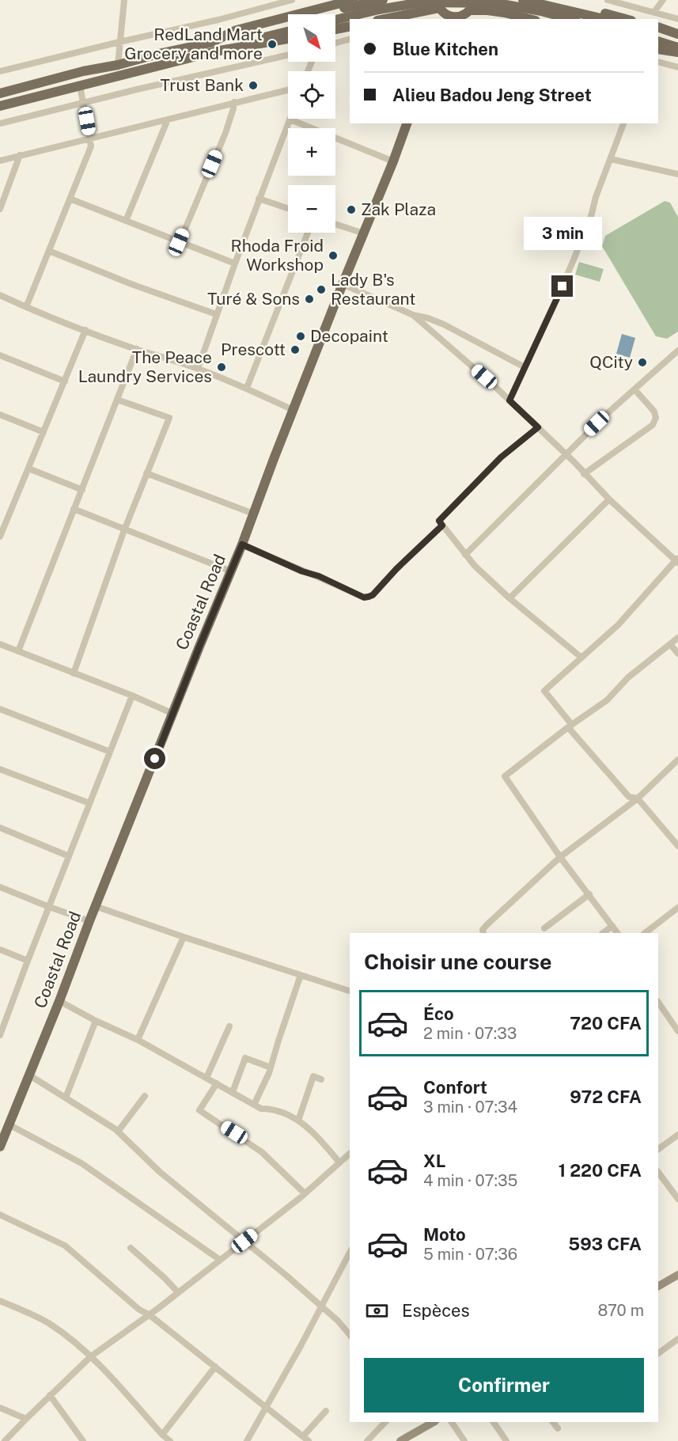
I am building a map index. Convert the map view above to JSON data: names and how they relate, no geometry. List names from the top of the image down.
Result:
{
  "streets": {
    "main road": ["Coastal Road"]
  },
  "places": [
    "RedLand Mart Grocery and more",
    "Trust Bank",
    "Zak Plaza",
    "Rhoda Froid Workshop",
    "Lady B's Restaurant",
    "Turé & Sons",
    "Decopaint",
    "Prescott",
    "QCity",
    "The Peace Laundry Services"
  ],
  "north": "bottom right",
  "page": {
    "map_buttons": ["+", "−"],
    "banner": ["Blue Kitchen", "Alieu Badou Jeng Street"],
    "bubble": "3 min",
    "heading": "Choisir une course",
    "list": [
      {
        "name": "Éco",
        "note": "2 min · 07:33",
        "value": "720 CFA"
      },
      {
        "name": "Confort",
        "note": "3 min · 07:34",
        "value": "972 CFA"
      },
      {
        "name": "XL",
        "note": "4 min · 07:35",
        "value": "1 220 CFA"
      },
      {
        "name": "Moto",
        "note": "5 min · 07:36",
        "value": "593 CFA"
      }
    ],
    "pay": ["Espèces", "870 m"],
    "buttons": "Confirmer"
  }
}
